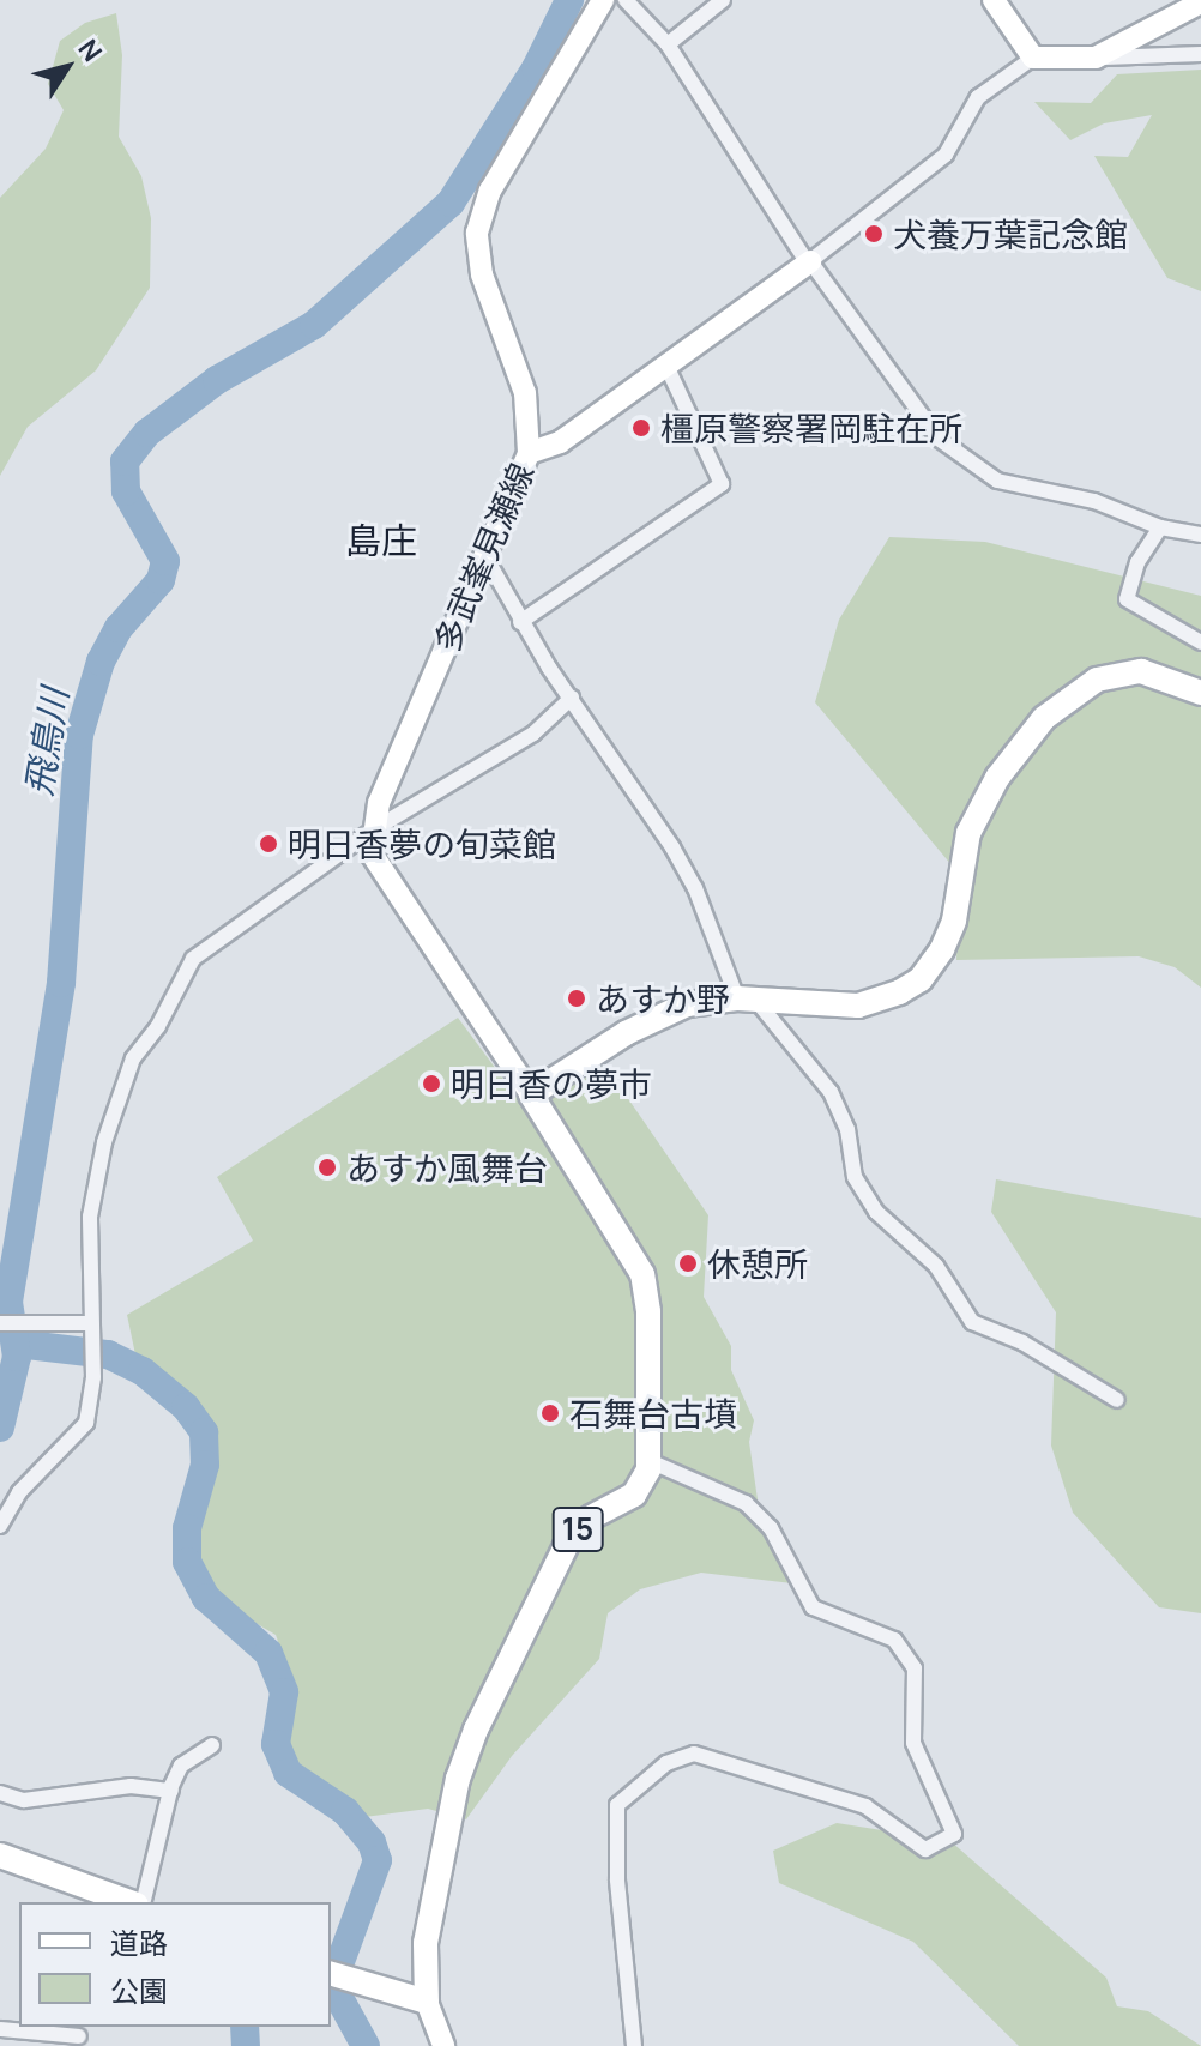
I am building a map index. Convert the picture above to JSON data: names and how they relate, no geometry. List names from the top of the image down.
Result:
{
  "streets": {
    "main road": ["多武峯見瀬線", "15"]
  },
  "districts": ["島庄"],
  "water": ["飛鳥川"],
  "places": [
    "犬養万葉記念館",
    "橿原警察署岡駐在所",
    "明日香夢の旬菜館",
    "あすか野",
    "明日香の夢市",
    "あすか風舞台",
    "休憩所",
    "石舞台古墳"
  ],
  "legend": ["道路", "公園"],
  "north": "top right"
}
